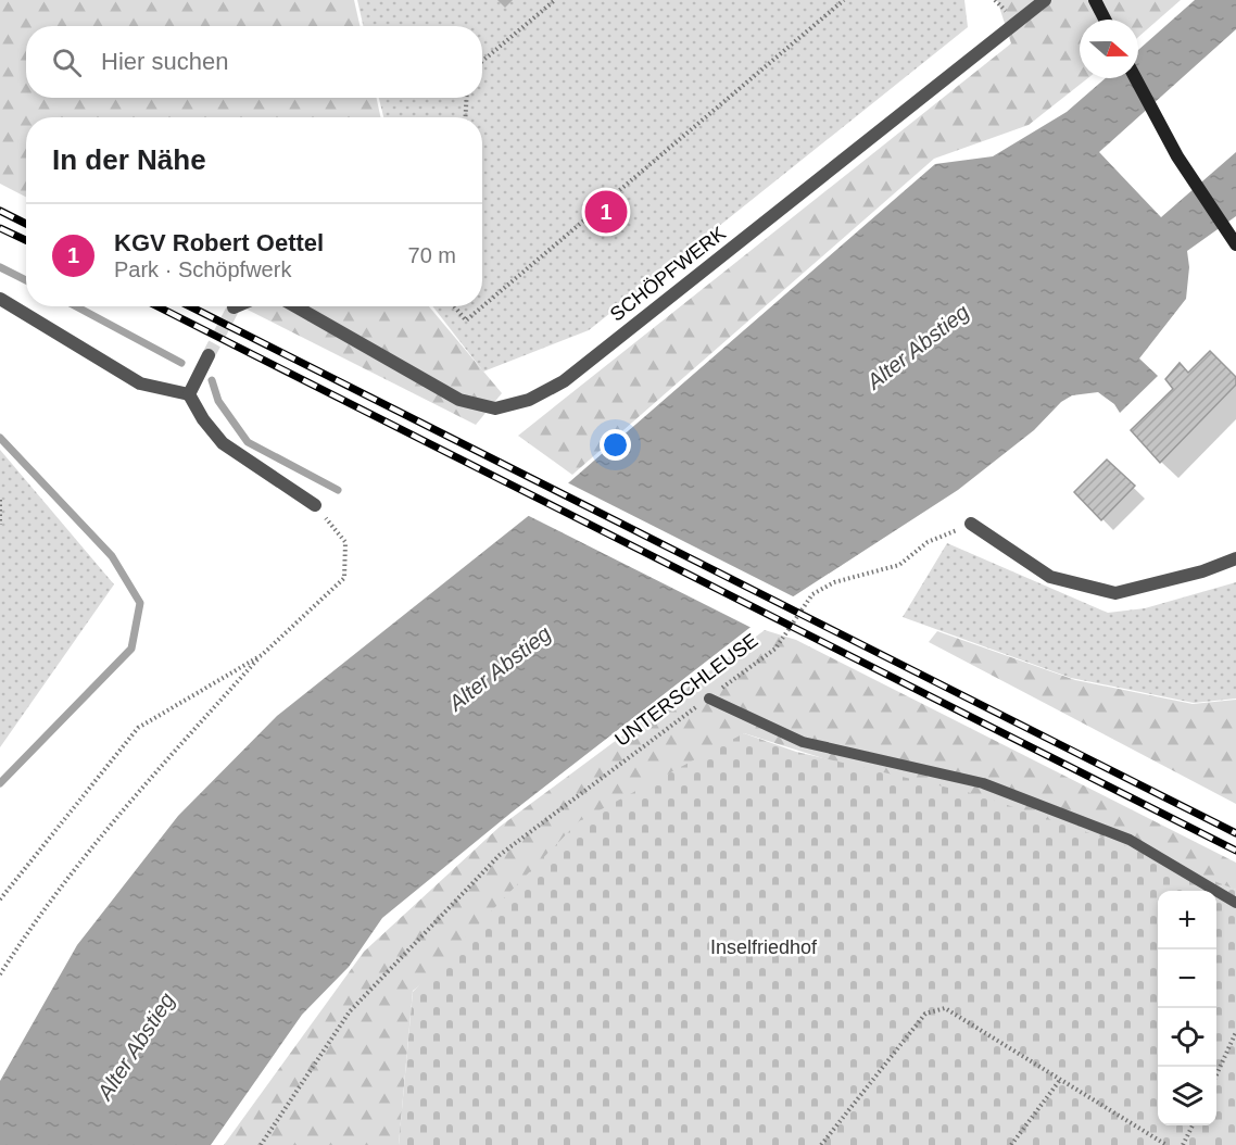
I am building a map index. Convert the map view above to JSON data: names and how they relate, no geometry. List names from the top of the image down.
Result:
{
  "streets": {
    "street": ["SCHÖPFWERK"],
    "path": ["UNTERSCHLEUSE"]
  },
  "water": ["Alter Abstieg"],
  "parks": ["Inselfriedhof"],
  "north": "right",
  "page": {
    "search": "Hier suchen",
    "heading": "In der Nähe",
    "pins": "1",
    "list": [
      {
        "mark": "1",
        "name": "KGV Robert Oettel",
        "note": "Park · Schöpfwerk",
        "value": "70 m"
      }
    ],
    "map_buttons": ["+", "−"]
  }
}
